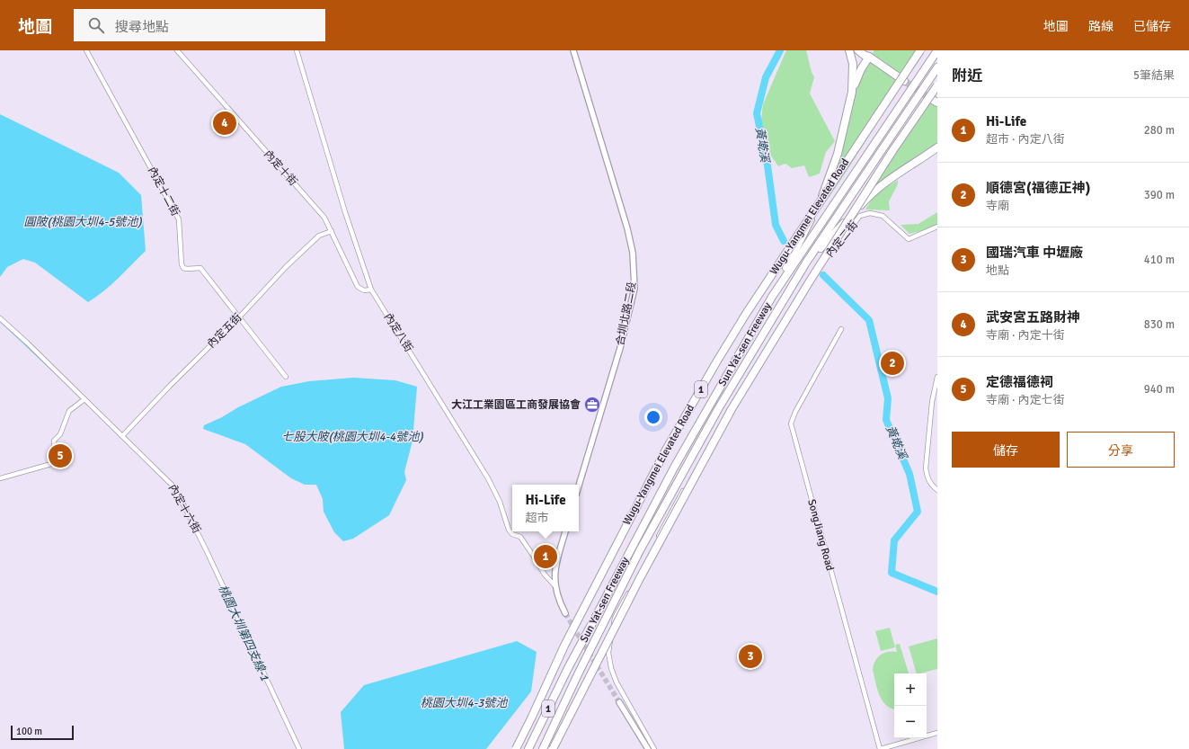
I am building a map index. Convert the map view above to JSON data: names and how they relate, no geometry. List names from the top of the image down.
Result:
{
  "streets": {
    "highway": ["Wugu-Yangmei Elevated Road", "Sun Yat-sen Freeway", "1"],
    "street": [
      "內定十街",
      "內定十二街",
      "內定二街",
      "合圳北路二段",
      "內定五街",
      "內定八街",
      "內定十六街",
      "SongJiang Road"
    ]
  },
  "crossings": [
    ["內定十街", "內定五街"],
    ["內定十街", "內定八街"],
    ["內定十二街", "內定五街"],
    ["內定五街", "內定十六街"]
  ],
  "water": [
    "黃墘溪",
    "圓陂(桃園大圳4-5號池)",
    "七股大陂(桃園大圳4-4號池)",
    "桃園大圳第四支線-1",
    "桃園大圳4-3號池"
  ],
  "places": {
    "office": ["大江工業園區工商發展協會"]
  },
  "scale_bar": "100 m",
  "page": {
    "header": "地圖",
    "search": "搜尋地點",
    "nav": ["地圖", "路線", "已儲存"],
    "heading": ["附近", "5筆結果"],
    "list": [
      {
        "mark": "1",
        "name": "Hi-Life",
        "note": "超市 · 內定八街",
        "value": "280 m"
      },
      {
        "mark": "2",
        "name": "順德宮(福德正神)",
        "note": "寺廟",
        "value": "390 m"
      },
      {
        "mark": "3",
        "name": "國瑞汽車 中壢廠",
        "note": "地點",
        "value": "410 m"
      },
      {
        "mark": "4",
        "name": "武安宮五路財神",
        "note": "寺廟 · 內定十街",
        "value": "830 m"
      },
      {
        "mark": "5",
        "name": "定德福德祠",
        "note": "寺廟 · 內定七街",
        "value": "940 m"
      }
    ],
    "pins": [
      "4",
      "2",
      "5",
      "1",
      "3"
    ],
    "buttons": ["儲存", "分享"],
    "popup": ["Hi-Life", "超市"],
    "map_buttons": ["+", "−"],
    "scale": "100 m"
  }
}
